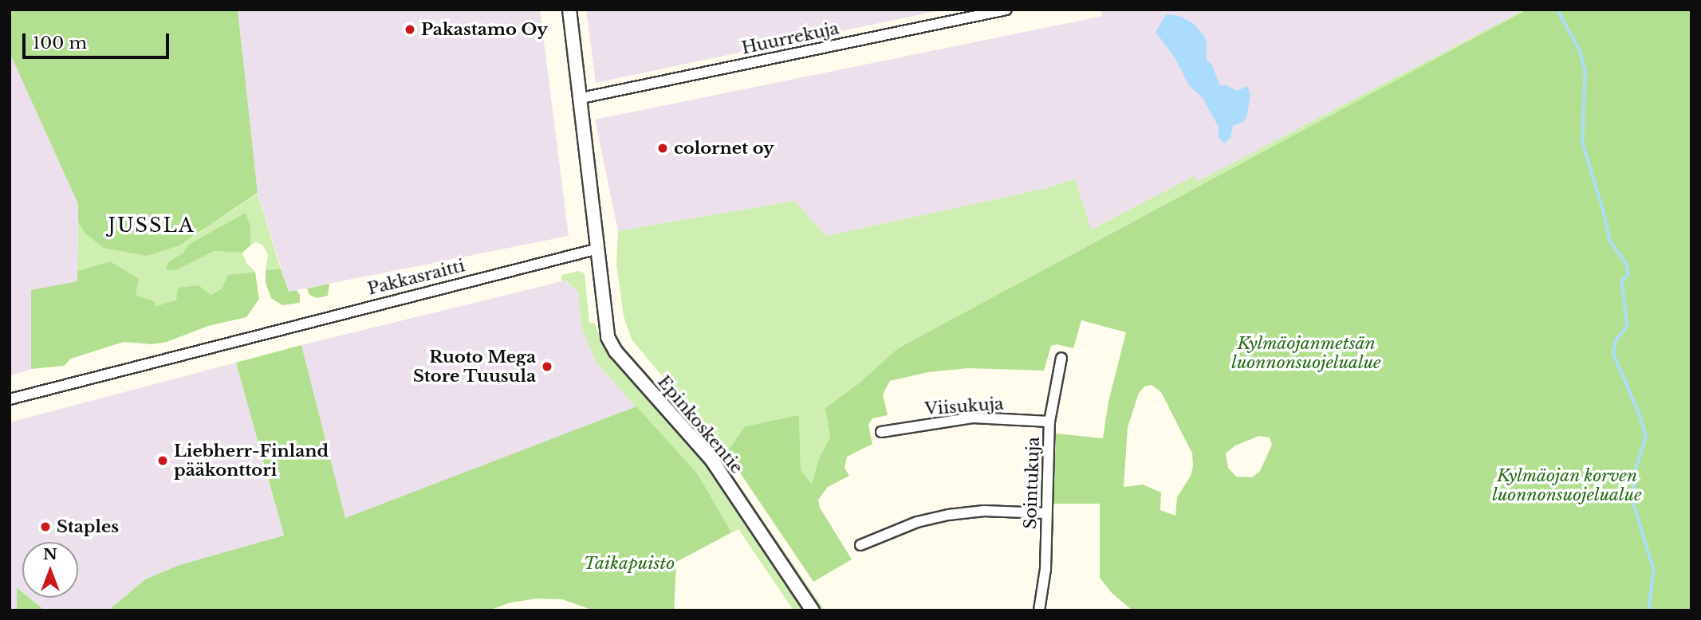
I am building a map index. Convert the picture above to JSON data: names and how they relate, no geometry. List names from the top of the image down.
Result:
{
  "streets": {
    "street": [
      "Huurrekuja",
      "Pakkasraitti",
      "Viisukuja",
      "Epinkoskentie",
      "Sointukuja"
    ]
  },
  "crossings": [
    ["Pakkasraitti", "Epinkoskentie"],
    ["Viisukuja", "Sointukuja"]
  ],
  "districts": ["JUSSLA"],
  "parks": ["Kylmäojanmetsän luonnonsuojelualue", "Kylmäojan korven luonnonsuojelualue", "Taikapuisto"],
  "places": [
    "Pakastamo Oy",
    "colornet oy",
    "Ruoto Mega Store Tuusula",
    "Liebherr-Finland pääkonttori",
    "Staples"
  ],
  "scale_bar": "100 m",
  "north": "top"
}
